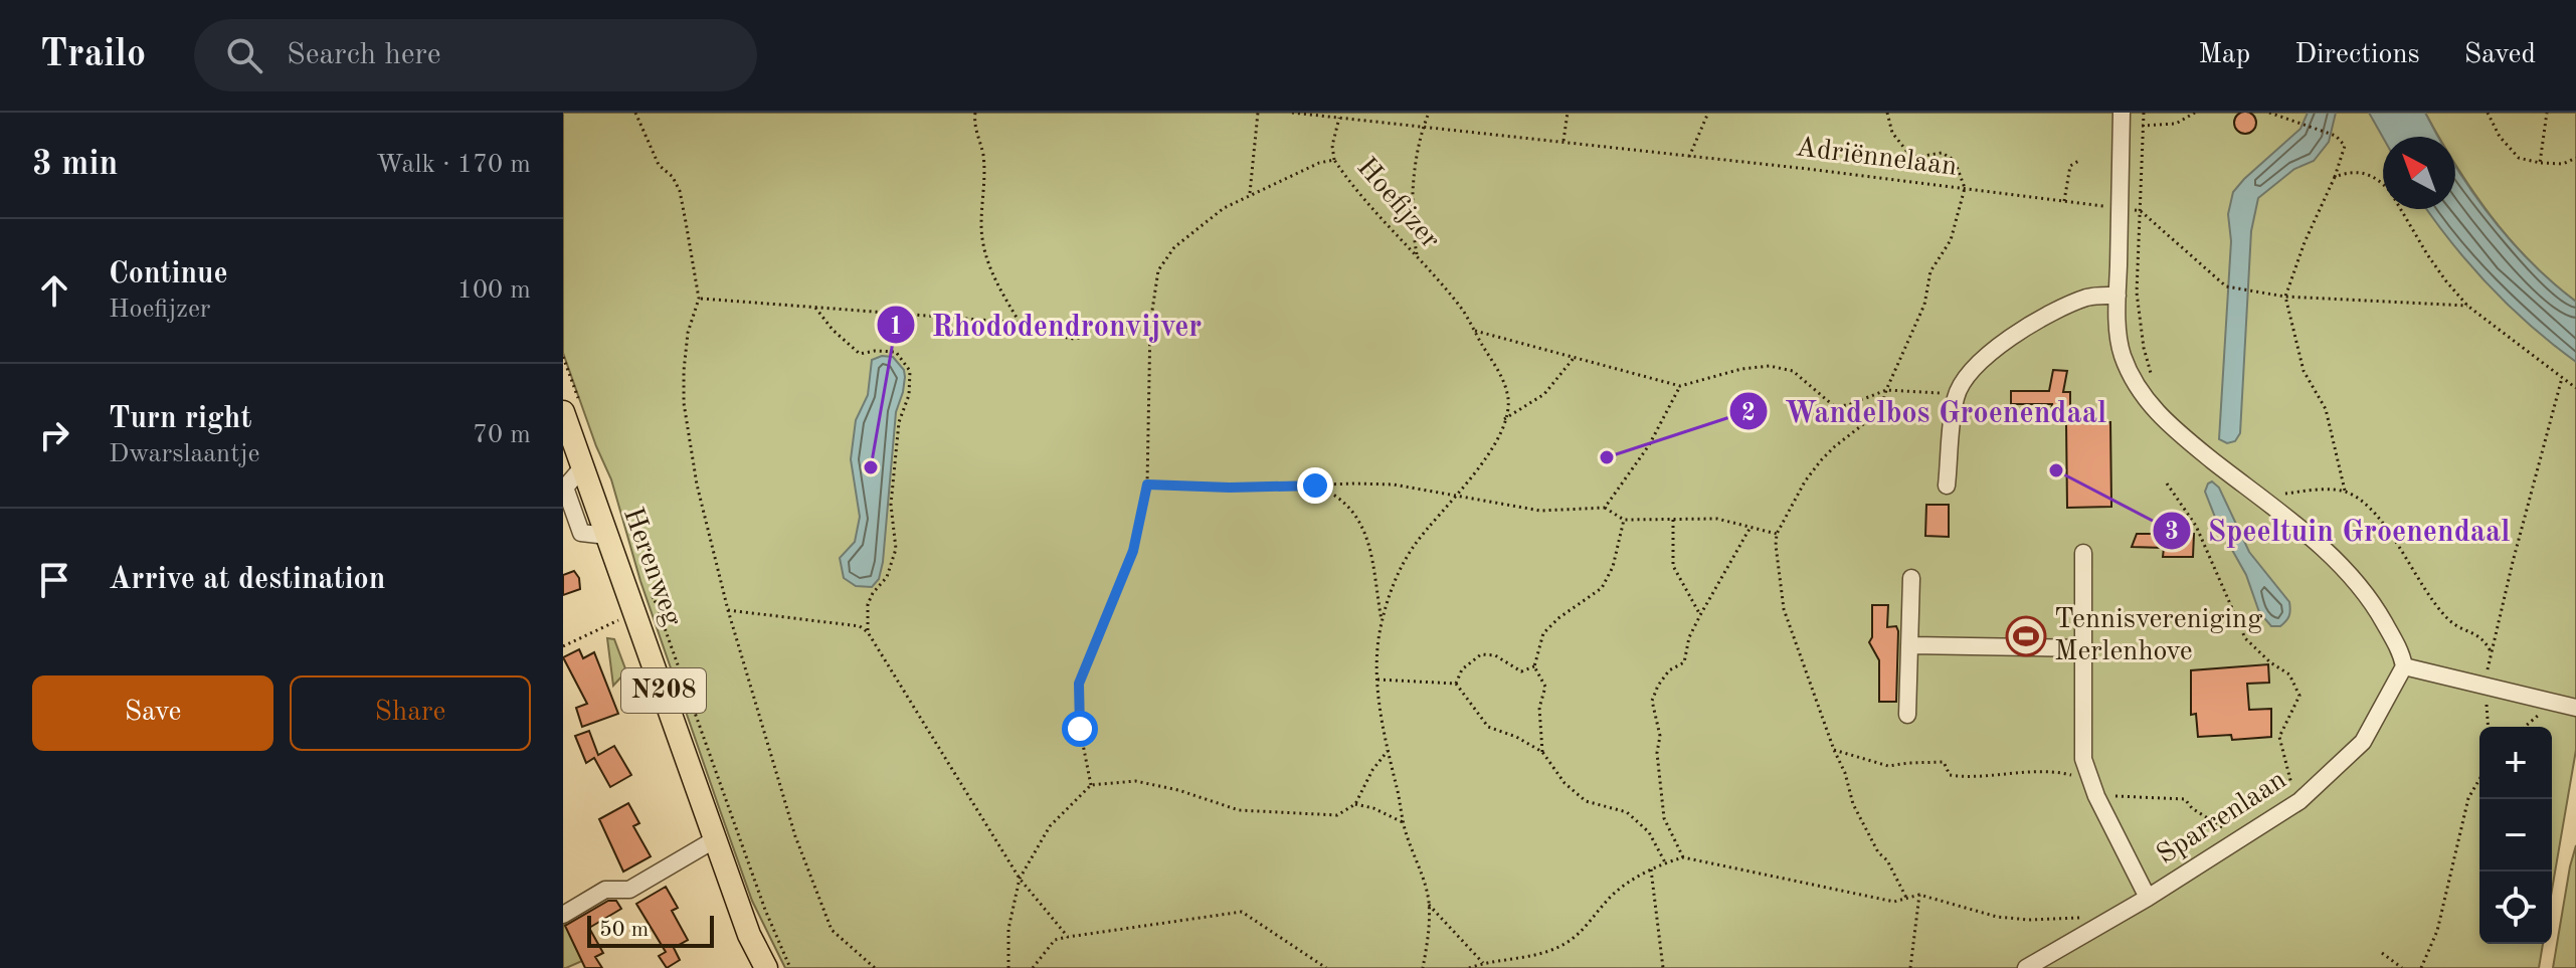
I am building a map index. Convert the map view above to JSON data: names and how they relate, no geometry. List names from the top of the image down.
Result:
{
  "streets": {
    "main road": ["Herenweg", "N208"],
    "street": ["Sparrenlaan"],
    "path": ["Adriënnelaan", "Hoefijzer"]
  },
  "places": {
    "other": ["Wandelbos Groenendaal", "Rhododendronvijver", "Speeltuin Groenendaal"],
    "sports": ["Tennisvereniging Merlenhove"]
  },
  "scale_bar": "50 m",
  "north": "top left",
  "page": {
    "header": "Trailo",
    "search": "Search here",
    "nav": ["Map", "Directions", "Saved"],
    "heading": ["3 min", "Walk · 170 m"],
    "list": [
      ["Continue", "Hoefijzer", "100 m"],
      ["Turn right", "Dwarslaantje", "70 m"],
      "Arrive at destination"
    ],
    "buttons": ["Save", "Share"],
    "map_buttons": ["+", "−"],
    "scale": "50 m"
  }
}
